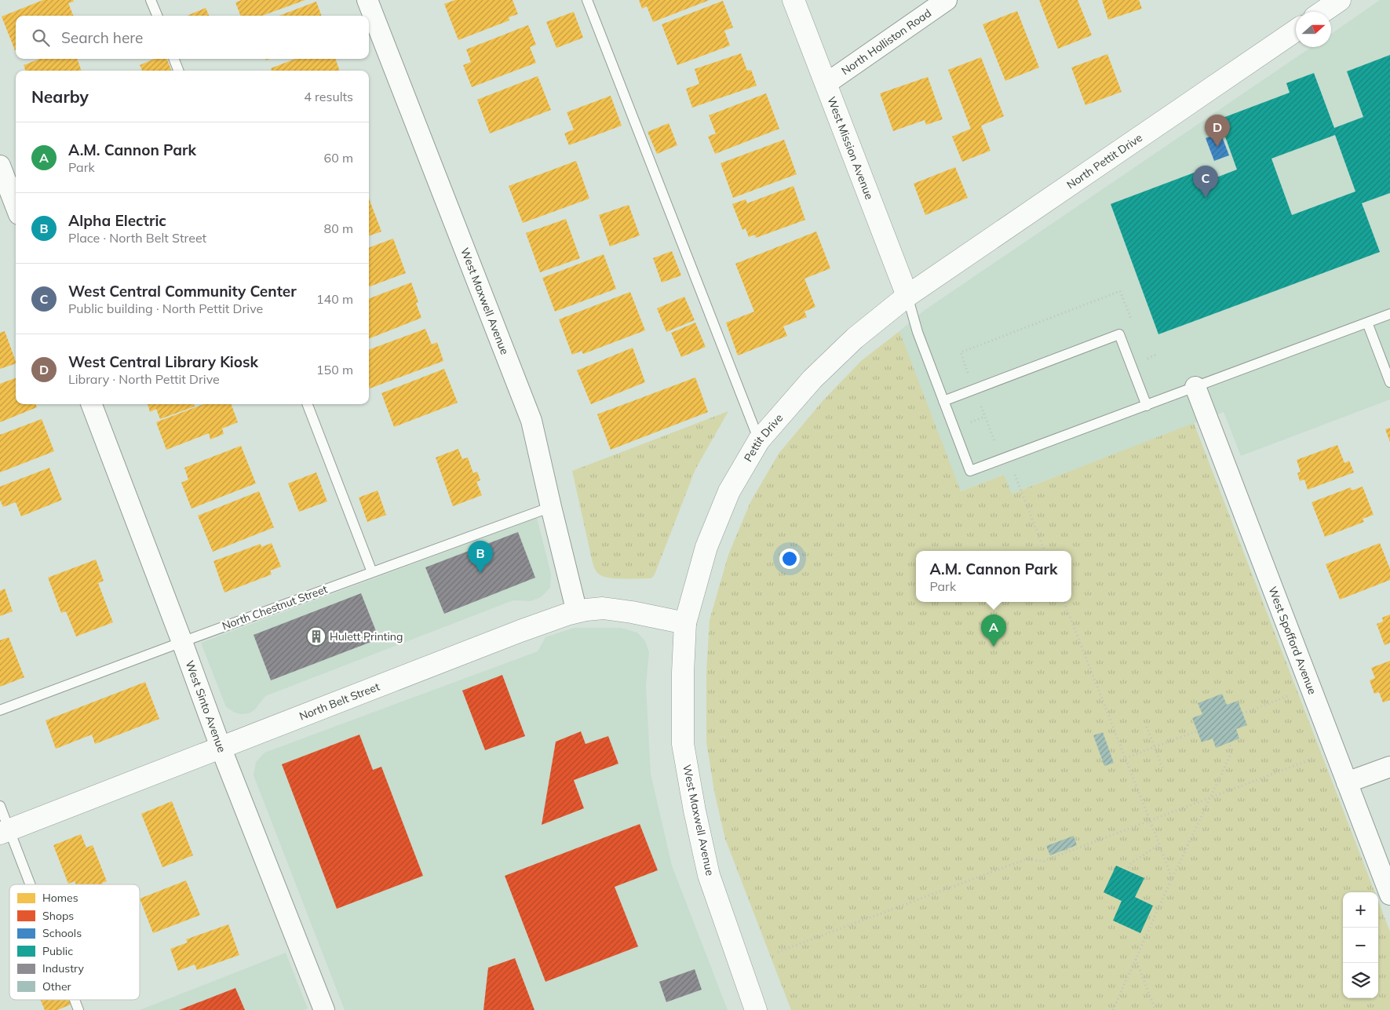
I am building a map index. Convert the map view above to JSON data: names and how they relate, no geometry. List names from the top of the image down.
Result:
{
  "streets": {
    "street": [
      "North Holliston Road",
      "West Mission Avenue",
      "North Pettit Drive",
      "West Maxwell Avenue",
      "Pettit Drive",
      "West Spofford Avenue",
      "North Belt Street",
      "West Sinto Avenue"
    ],
    "lane": ["North Chestnut Street"]
  },
  "crossings": [
    ["North Holliston Road", "West Mission Avenue"],
    ["West Mission Avenue", "North Pettit Drive"],
    ["West Mission Avenue", "Pettit Drive"],
    ["North Pettit Drive", "Pettit Drive"],
    ["West Maxwell Avenue", "Pettit Drive"],
    ["West Maxwell Avenue", "North Chestnut Street"],
    ["West Maxwell Avenue", "North Belt Street"],
    ["Pettit Drive", "North Belt Street"],
    ["North Chestnut Street", "West Sinto Avenue"],
    ["North Belt Street", "West Sinto Avenue"]
  ],
  "places": {
    "building": ["Hulett Printing"]
  },
  "legend": [
    "Homes",
    "Shops",
    "Schools",
    "Public",
    "Industry",
    "Other"
  ],
  "north": "right",
  "page": {
    "search": "Search here",
    "heading": ["Nearby", "4 results"],
    "pins": [
      "D",
      "C",
      "B",
      "A"
    ],
    "list": [
      {
        "mark": "A",
        "name": "A.M. Cannon Park",
        "note": "Park",
        "value": "60 m"
      },
      {
        "mark": "B",
        "name": "Alpha Electric",
        "note": "Place · North Belt Street",
        "value": "80 m"
      },
      {
        "mark": "C",
        "name": "West Central Community Center",
        "note": "Public building · North Pettit Drive",
        "value": "140 m"
      },
      {
        "mark": "D",
        "name": "West Central Library Kiosk",
        "note": "Library · North Pettit Drive",
        "value": "150 m"
      }
    ],
    "popup": ["A.M. Cannon Park", "Park"],
    "map_buttons": ["+", "−"]
  }
}
